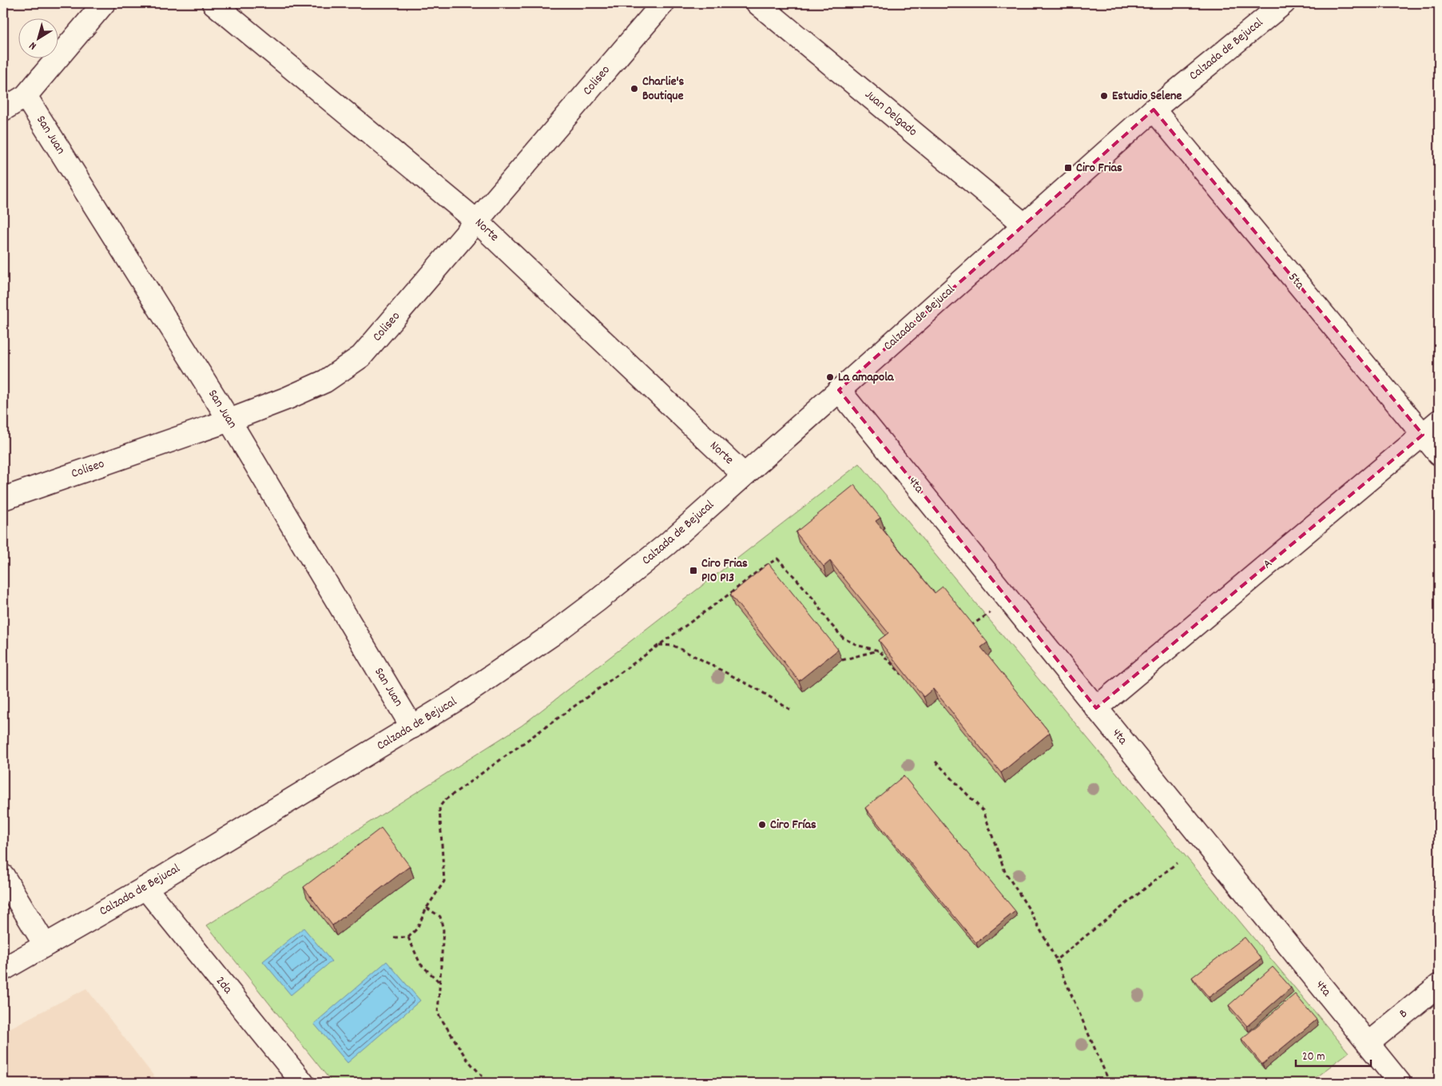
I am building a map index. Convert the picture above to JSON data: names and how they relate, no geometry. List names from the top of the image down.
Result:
{
  "streets": {
    "street": [
      "Calzada de Bejucal",
      "Coliseo",
      "Juan Delgado",
      "San Juan",
      "Norte",
      "5ta",
      "4ta",
      "A",
      "2da",
      "B"
    ]
  },
  "crossings": [
    ["Calzada de Bejucal", "Juan Delgado"],
    ["Calzada de Bejucal", "San Juan"],
    ["Calzada de Bejucal", "Norte"],
    ["Calzada de Bejucal", "5ta"],
    ["Calzada de Bejucal", "4ta"],
    ["Calzada de Bejucal", "2da"],
    ["Coliseo", "San Juan"],
    ["Coliseo", "Norte"],
    ["5ta", "A"],
    ["4ta", "A"],
    ["4ta", "B"]
  ],
  "places": {
    "other": [
      "Charlie's Boutique",
      "Estudio Selene",
      "La amapola",
      "Ciro Frías"
    ],
    "transit": ["Ciro Frias", "Ciro Frias P10 P13"]
  },
  "scale_bar": "20 m",
  "north": "bottom left"
}
